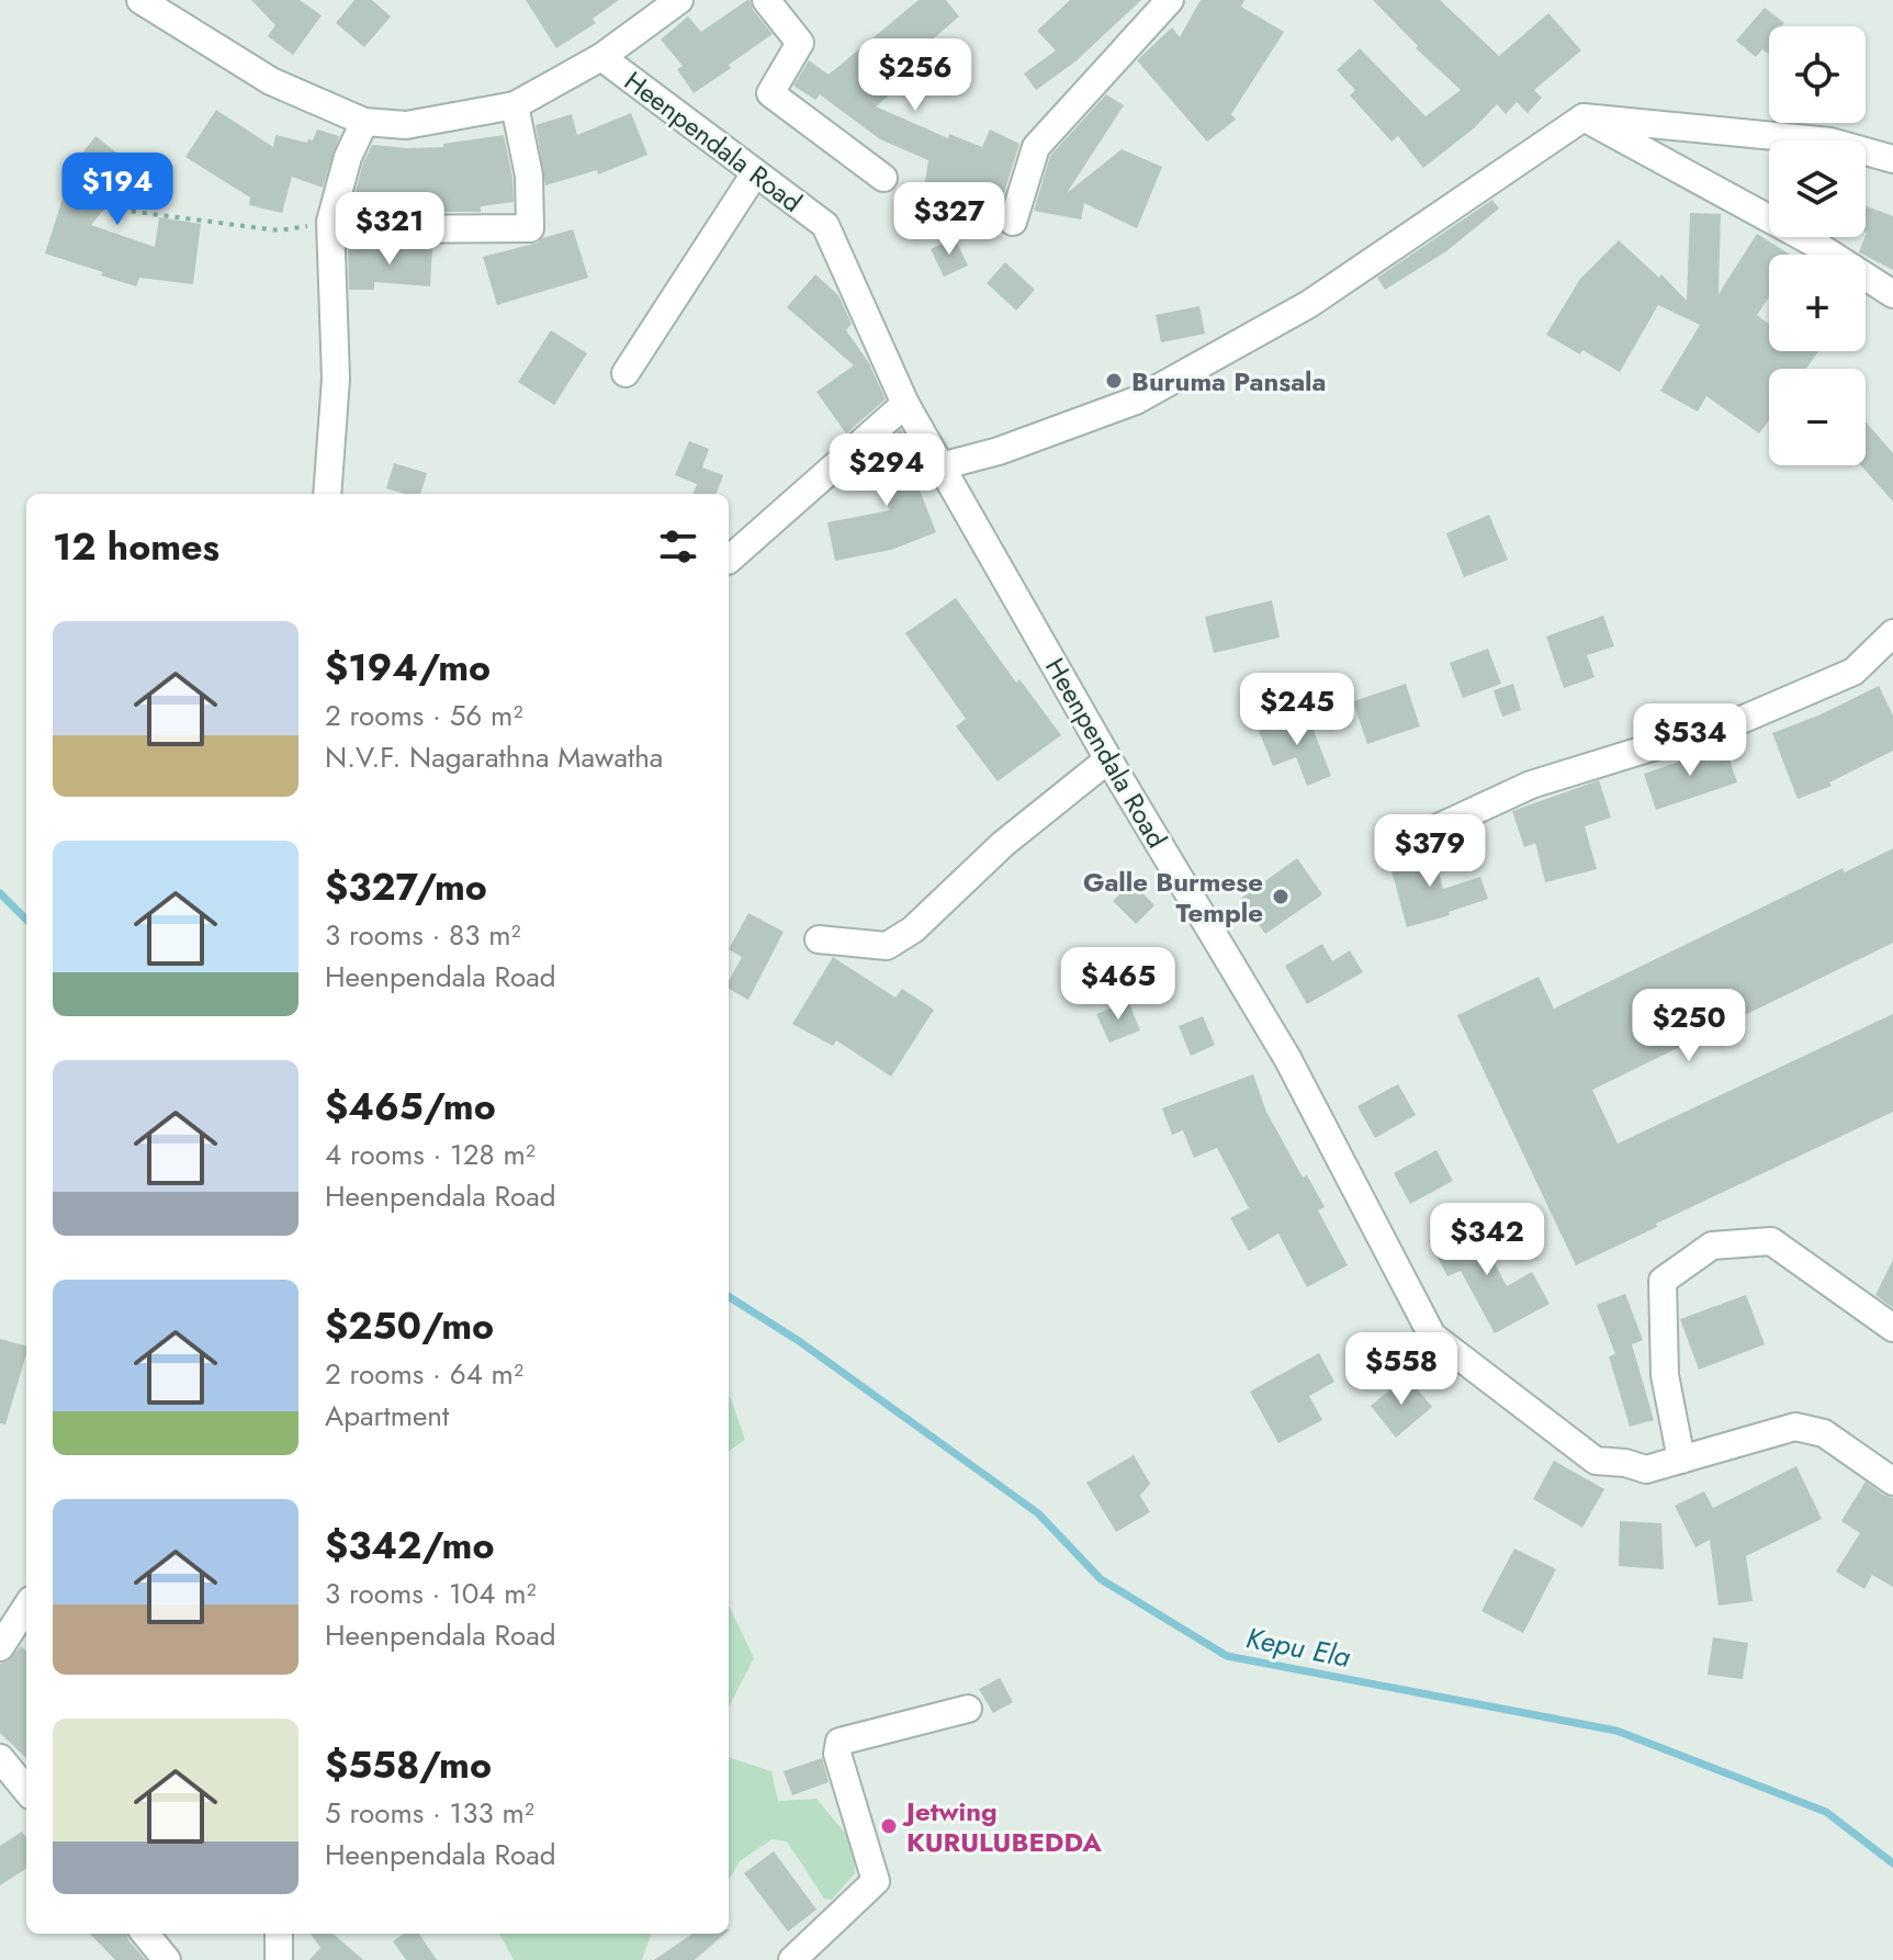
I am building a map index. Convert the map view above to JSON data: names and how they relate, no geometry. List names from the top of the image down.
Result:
{
  "streets": {
    "street": ["Heenpendala Road"]
  },
  "water": ["Kepu Ela"],
  "places": ["Buruma Pansala", "Galle Burmese Temple", "Jetwing KURULUBEDDA"],
  "page": {
    "map_buttons": ["+", "−"],
    "price": [
      "$256",
      "$194",
      "$327",
      "$321",
      "$294",
      "$245",
      "$534",
      "$379",
      "$465",
      "$250",
      "$342",
      "$558"
    ],
    "heading": "12 homes",
    "list": [
      {
        "name": "$194/mo",
        "note": "2 rooms · 56 m² · N.V.F. Nagarathna Mawatha"
      },
      {
        "name": "$327/mo",
        "note": "3 rooms · 83 m² · Heenpendala Road"
      },
      {
        "name": "$465/mo",
        "note": "4 rooms · 128 m² · Heenpendala Road"
      },
      {
        "name": "$250/mo",
        "note": "2 rooms · 64 m² · Apartment"
      },
      {
        "name": "$342/mo",
        "note": "3 rooms · 104 m² · Heenpendala Road"
      },
      {
        "name": "$558/mo",
        "note": "5 rooms · 133 m² · Heenpendala Road"
      }
    ]
  }
}
